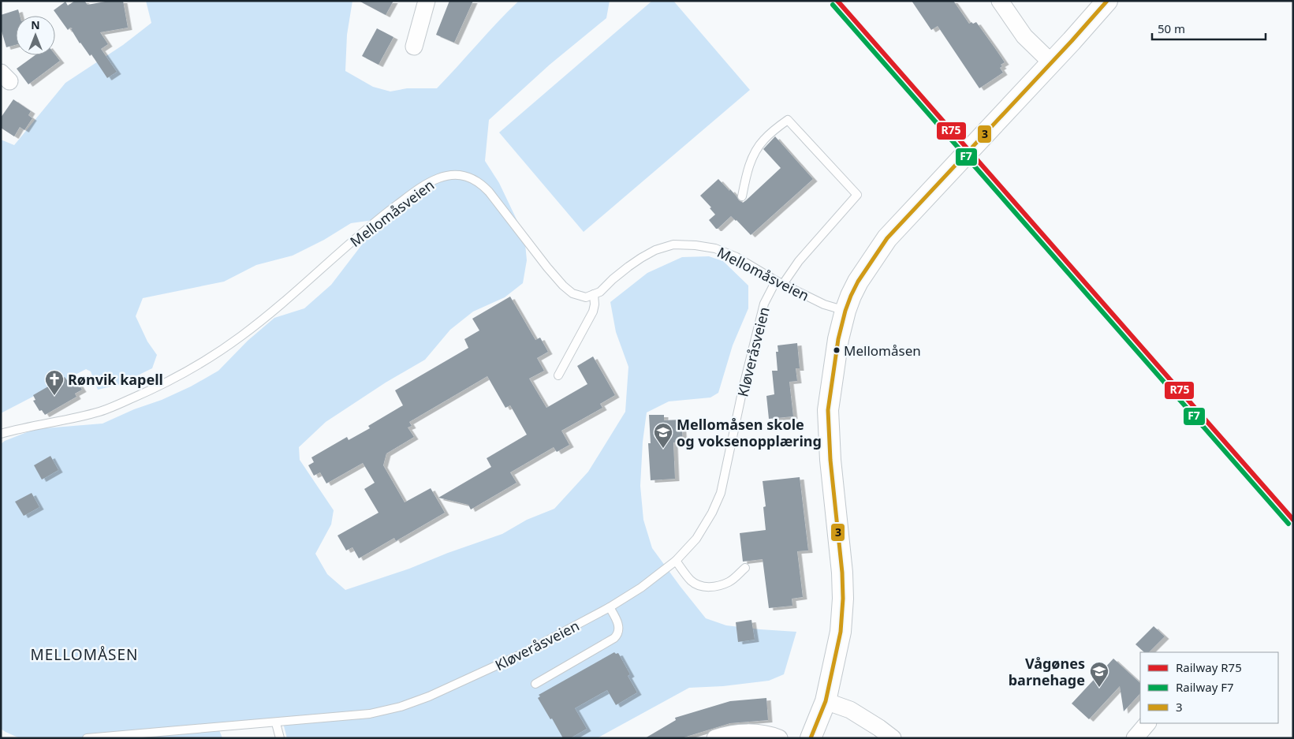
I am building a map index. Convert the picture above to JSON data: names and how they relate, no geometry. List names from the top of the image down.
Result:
{
  "streets": {
    "lane": ["Mellomåsveien", "Kløveråsveien"]
  },
  "crossings": [
    ["Mellomåsveien", "Kløveråsveien"]
  ],
  "districts": ["MELLOMÅSEN"],
  "places": {
    "other": ["Mellomåsen"],
    "church": ["Rønvik kapell"],
    "school or university": ["Mellomåsen skole og voksenopplæring", "Vågønes barnehage"]
  },
  "lines": ["rail line R75", "transit line 3", "rail line F7"],
  "legend": ["Railway R75", "Railway F7", "3"],
  "scale_bar": "50 m",
  "north": "top"
}
